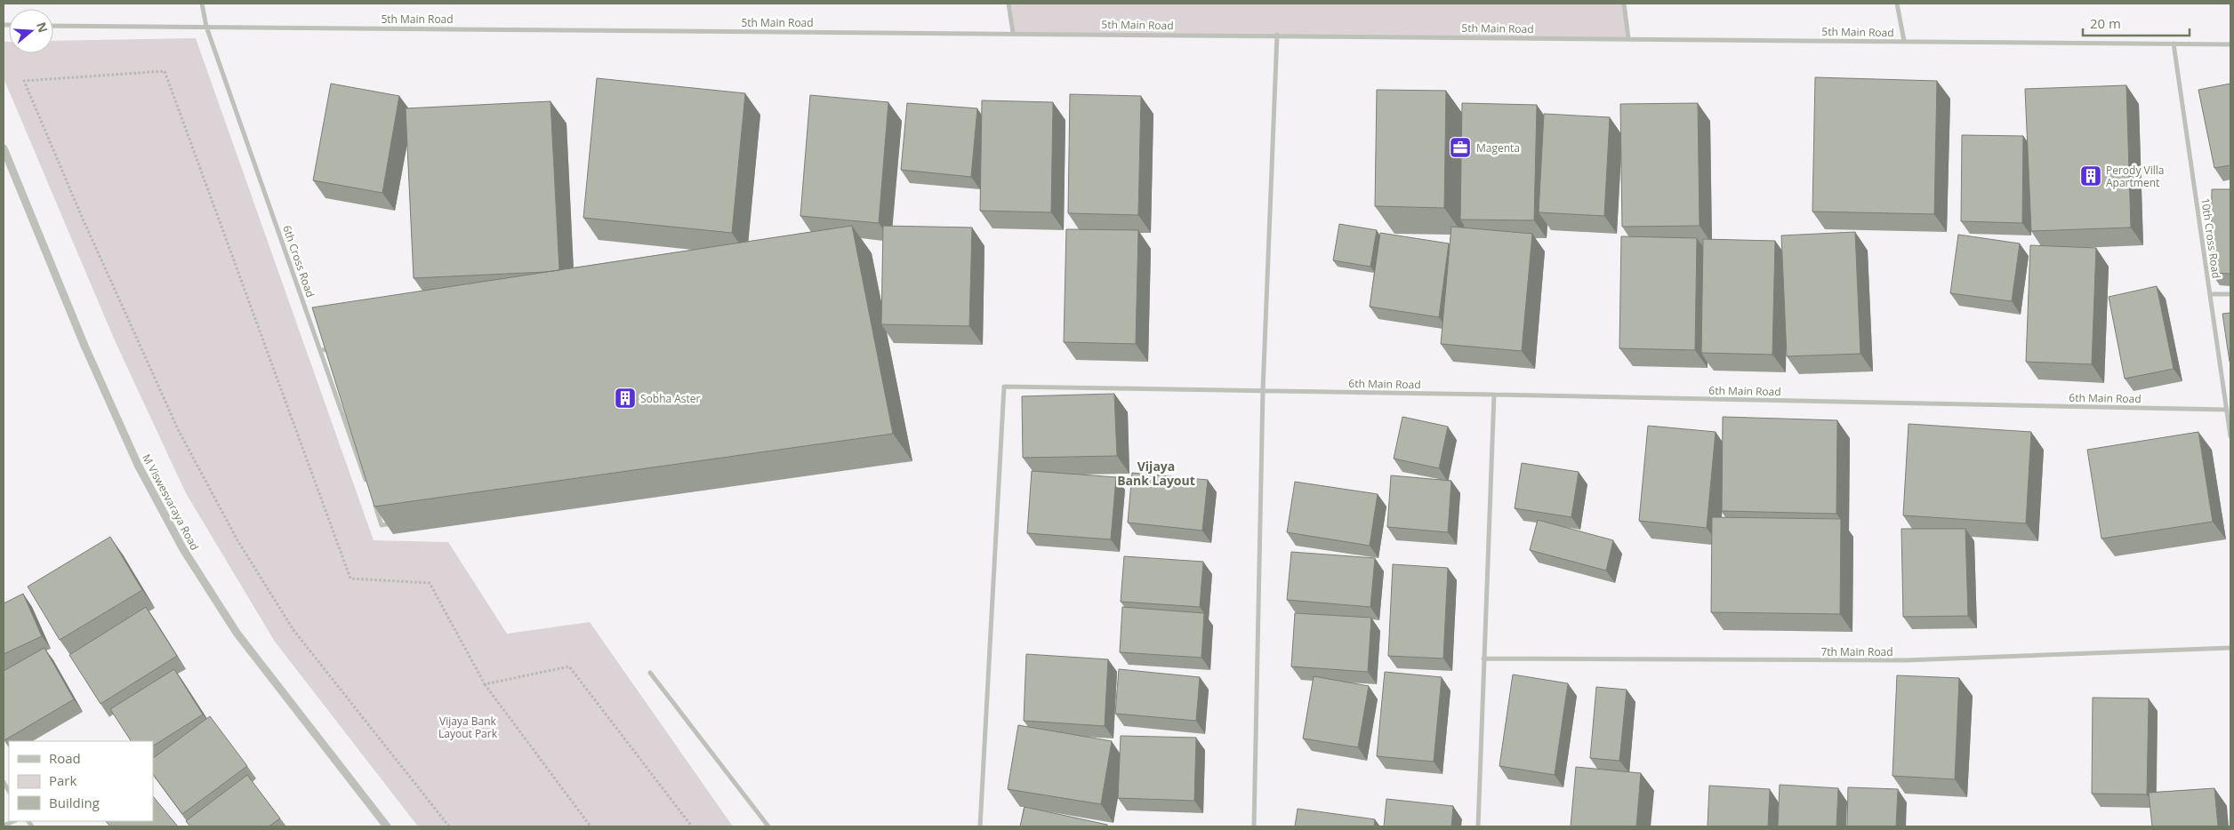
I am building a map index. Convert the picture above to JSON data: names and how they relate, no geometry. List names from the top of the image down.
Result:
{
  "streets": {
    "street": [
      "5th Main Road",
      "10th Cross Road",
      "6th Cross Road",
      "6th Main Road",
      "M Viswesvaraya Road",
      "7th Main Road"
    ]
  },
  "crossings": [
    ["5th Main Road", "10th Cross Road"],
    ["5th Main Road", "6th Cross Road"],
    ["10th Cross Road", "6th Main Road"]
  ],
  "districts": ["Vijaya Bank Layout"],
  "parks": ["Vijaya Bank Layout Park"],
  "places": {
    "office": ["Magenta"],
    "building": ["Perody Villa Apartment", "Sobha Aster"]
  },
  "legend": ["Road", "Park", "Building"],
  "scale_bar": "20 m",
  "north": "right"
}
